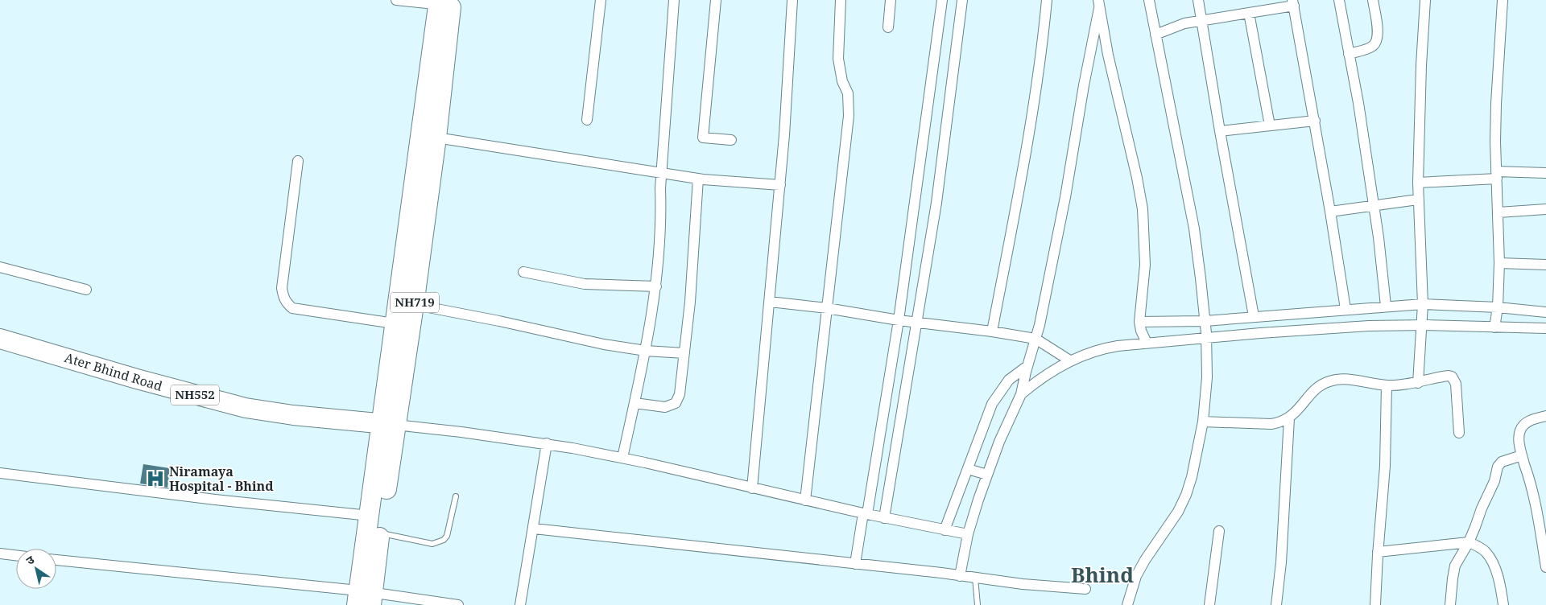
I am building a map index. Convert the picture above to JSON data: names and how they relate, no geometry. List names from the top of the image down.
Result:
{
  "streets": {
    "highway": ["NH719", "Ater Bhind Road", "NH552"]
  },
  "crossings": [
    ["NH719", "Ater Bhind Road"]
  ],
  "districts": ["Bhind"],
  "places": {
    "hospital": ["Niramaya Hospital - Bhind"]
  },
  "north": "top left"
}
